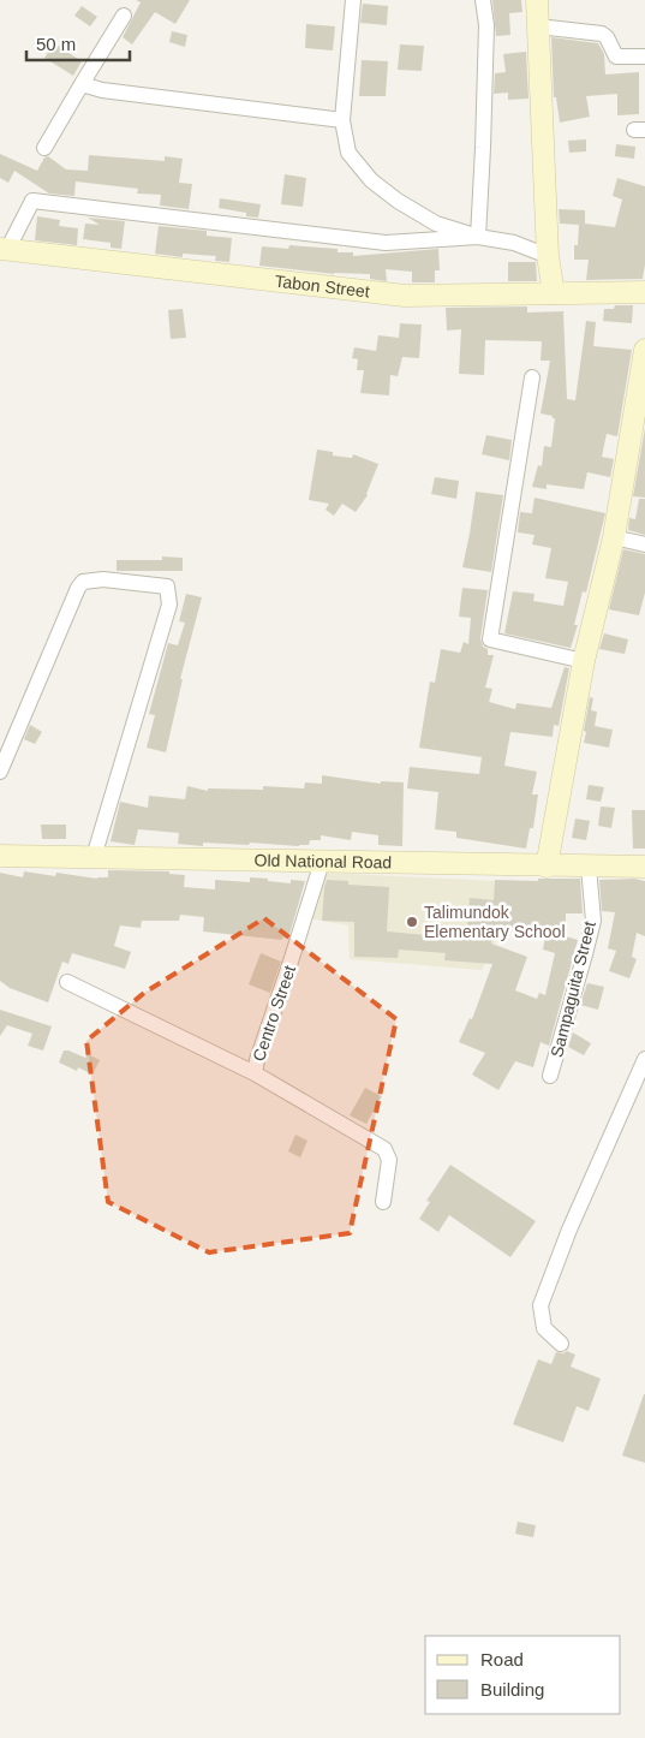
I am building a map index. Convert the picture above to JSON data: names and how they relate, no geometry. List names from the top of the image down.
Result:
{
  "streets": {
    "street": [
      "Tabon Street",
      "Old National Road",
      "Sampaguita Street",
      "Centro Street"
    ]
  },
  "crossings": [
    ["Old National Road", "Sampaguita Street"],
    ["Old National Road", "Centro Street"]
  ],
  "places": ["Talimundok Elementary School"],
  "legend": ["Road", "Building"],
  "scale_bar": "50 m"
}
